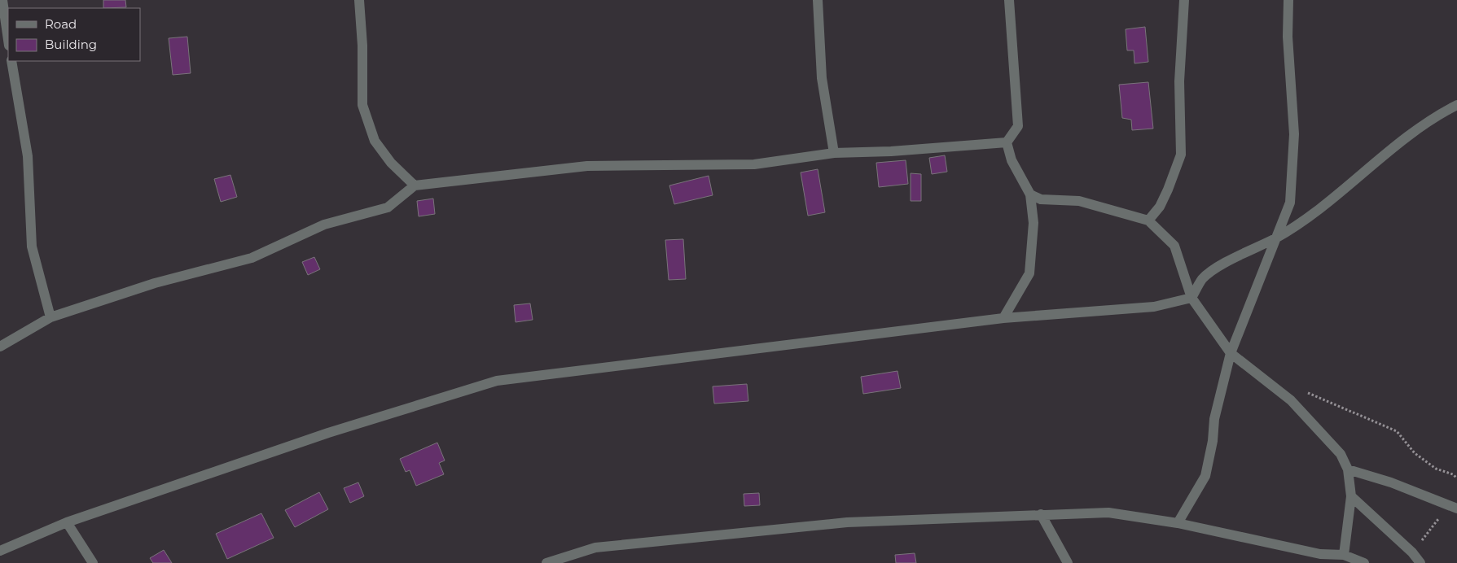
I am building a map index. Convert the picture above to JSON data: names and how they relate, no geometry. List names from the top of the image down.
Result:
{
  "legend": ["Road", "Building"]
}
